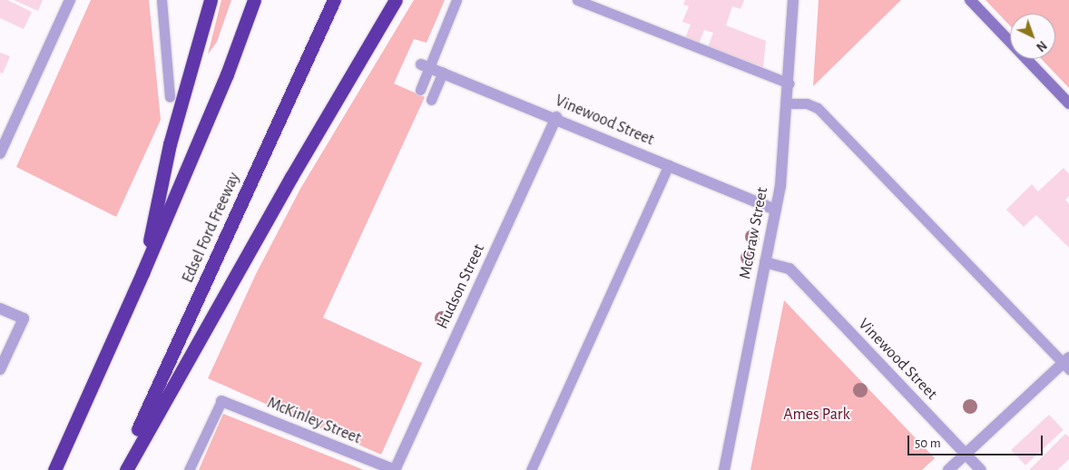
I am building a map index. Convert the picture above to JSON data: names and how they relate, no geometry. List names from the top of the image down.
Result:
{
  "streets": {
    "highway": ["Edsel Ford Freeway"],
    "street": [
      "Vinewood Street",
      "McGraw Street",
      "Hudson Street",
      "McKinley Street"
    ]
  },
  "crossings": [
    ["Vinewood Street", "McGraw Street"],
    ["Vinewood Street", "Hudson Street"],
    ["Hudson Street", "McKinley Street"]
  ],
  "parks": ["Ames Park"],
  "scale_bar": "50 m",
  "north": "bottom right"
}
